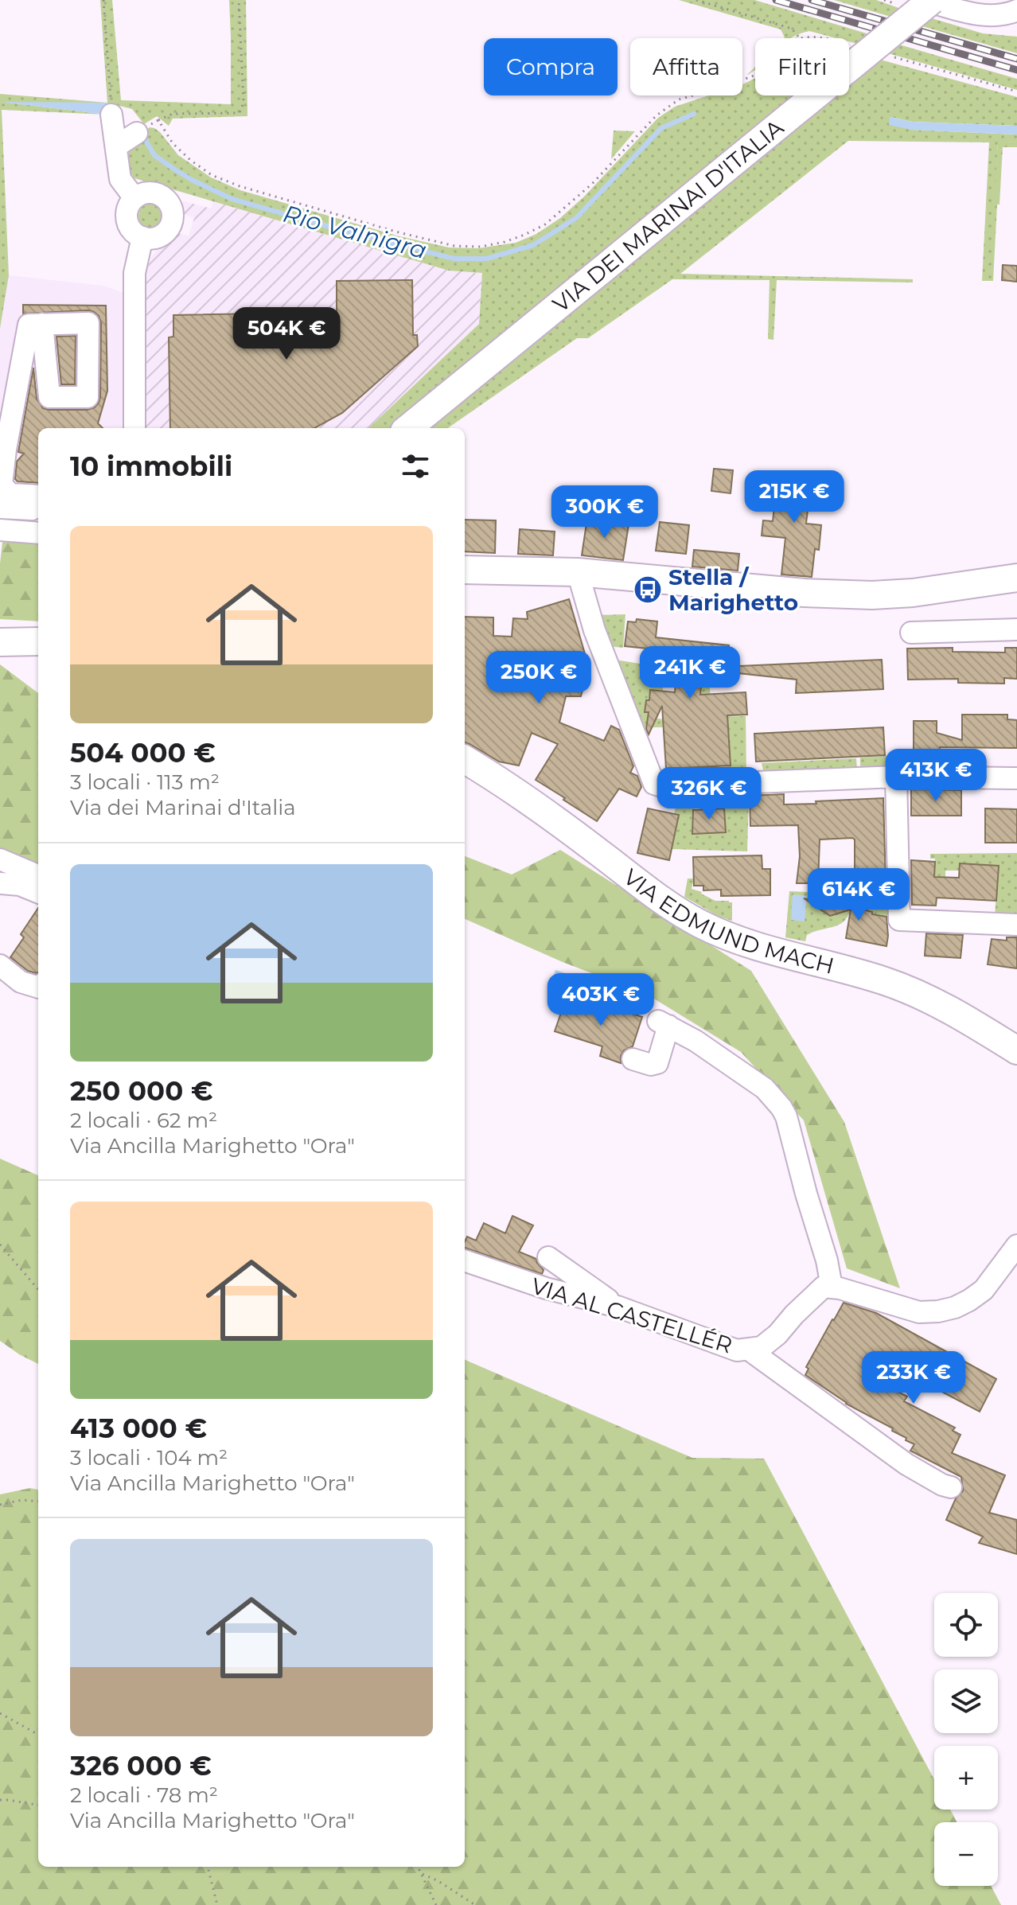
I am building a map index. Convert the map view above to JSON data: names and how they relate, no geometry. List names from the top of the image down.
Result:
{
  "streets": {
    "main road": ["VIA DEI MARINAI D'ITALIA", "VIA EDMUND MACH"],
    "street": ["VIA AL CASTELLÉR"]
  },
  "water": ["Rio Valnigra"],
  "places": {
    "bus stop": ["Stella / Marighetto"]
  },
  "page": {
    "chip": ["Compra", "Affitta", "Filtri"],
    "price": [
      "504K €",
      "215K €",
      "300K €",
      "241K €",
      "250K €",
      "413K €",
      "326K €",
      "614K €",
      "403K €",
      "233K €"
    ],
    "heading": "10 immobili",
    "list": [
      {
        "name": "504 000 €",
        "note": "3 locali · 113 m² · Via dei Marinai d'Italia"
      },
      {
        "name": "250 000 €",
        "note": "2 locali · 62 m² · Via Ancilla Marighetto \"Ora\""
      },
      {
        "name": "413 000 €",
        "note": "3 locali · 104 m² · Via Ancilla Marighetto \"Ora\""
      },
      {
        "name": "326 000 €",
        "note": "2 locali · 78 m² · Via Ancilla Marighetto \"Ora\""
      }
    ],
    "map_buttons": ["+", "−"]
  }
}
